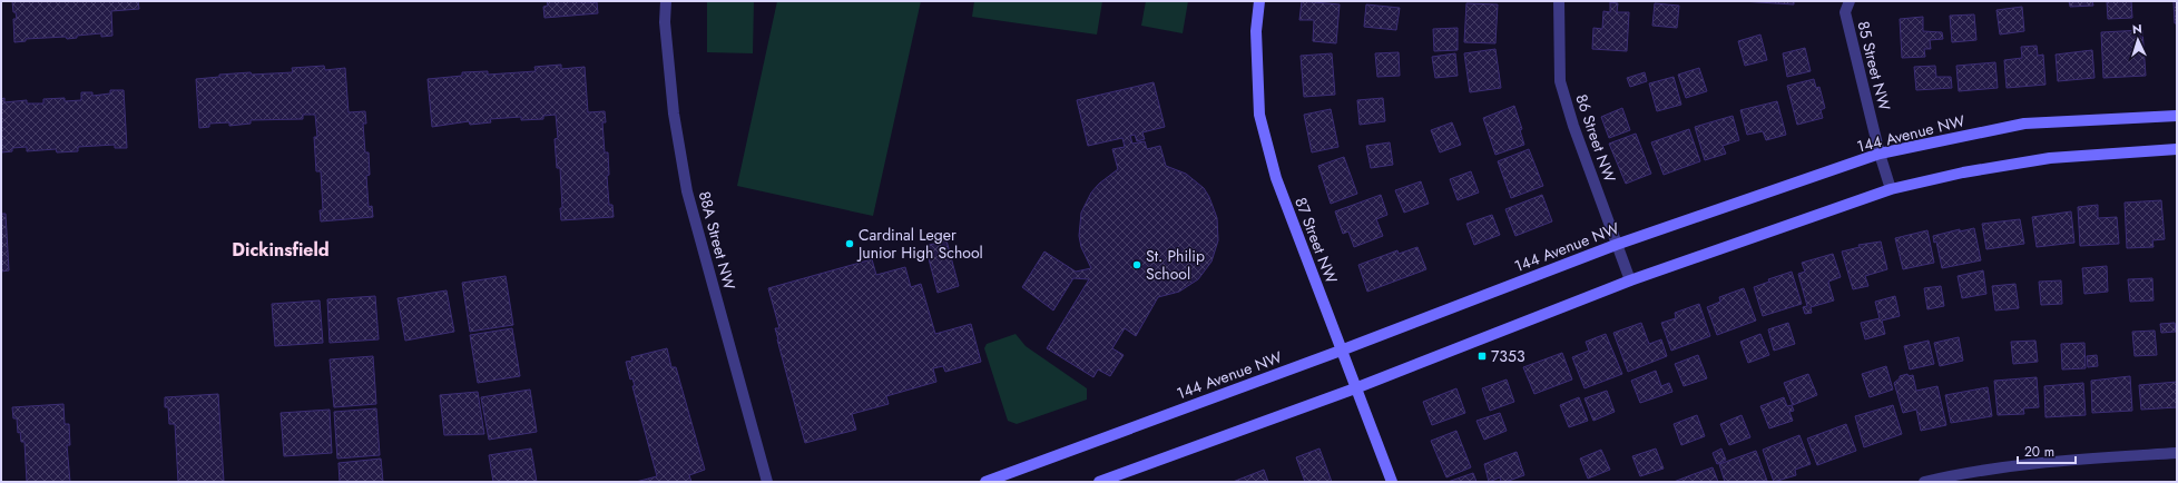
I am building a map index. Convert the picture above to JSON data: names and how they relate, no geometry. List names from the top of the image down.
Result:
{
  "streets": {
    "street": [
      "85 Street NW",
      "144 Avenue NW",
      "86 Street NW",
      "88A Street NW",
      "87 Street NW"
    ]
  },
  "crossings": [
    ["85 Street NW", "144 Avenue NW"],
    ["144 Avenue NW", "86 Street NW"],
    ["144 Avenue NW", "87 Street NW"]
  ],
  "districts": ["Dickinsfield"],
  "places": {
    "other": ["Cardinal Leger Junior High School", "St. Philip School"],
    "transit": ["7353"]
  },
  "scale_bar": "20 m",
  "north": "top"
}
